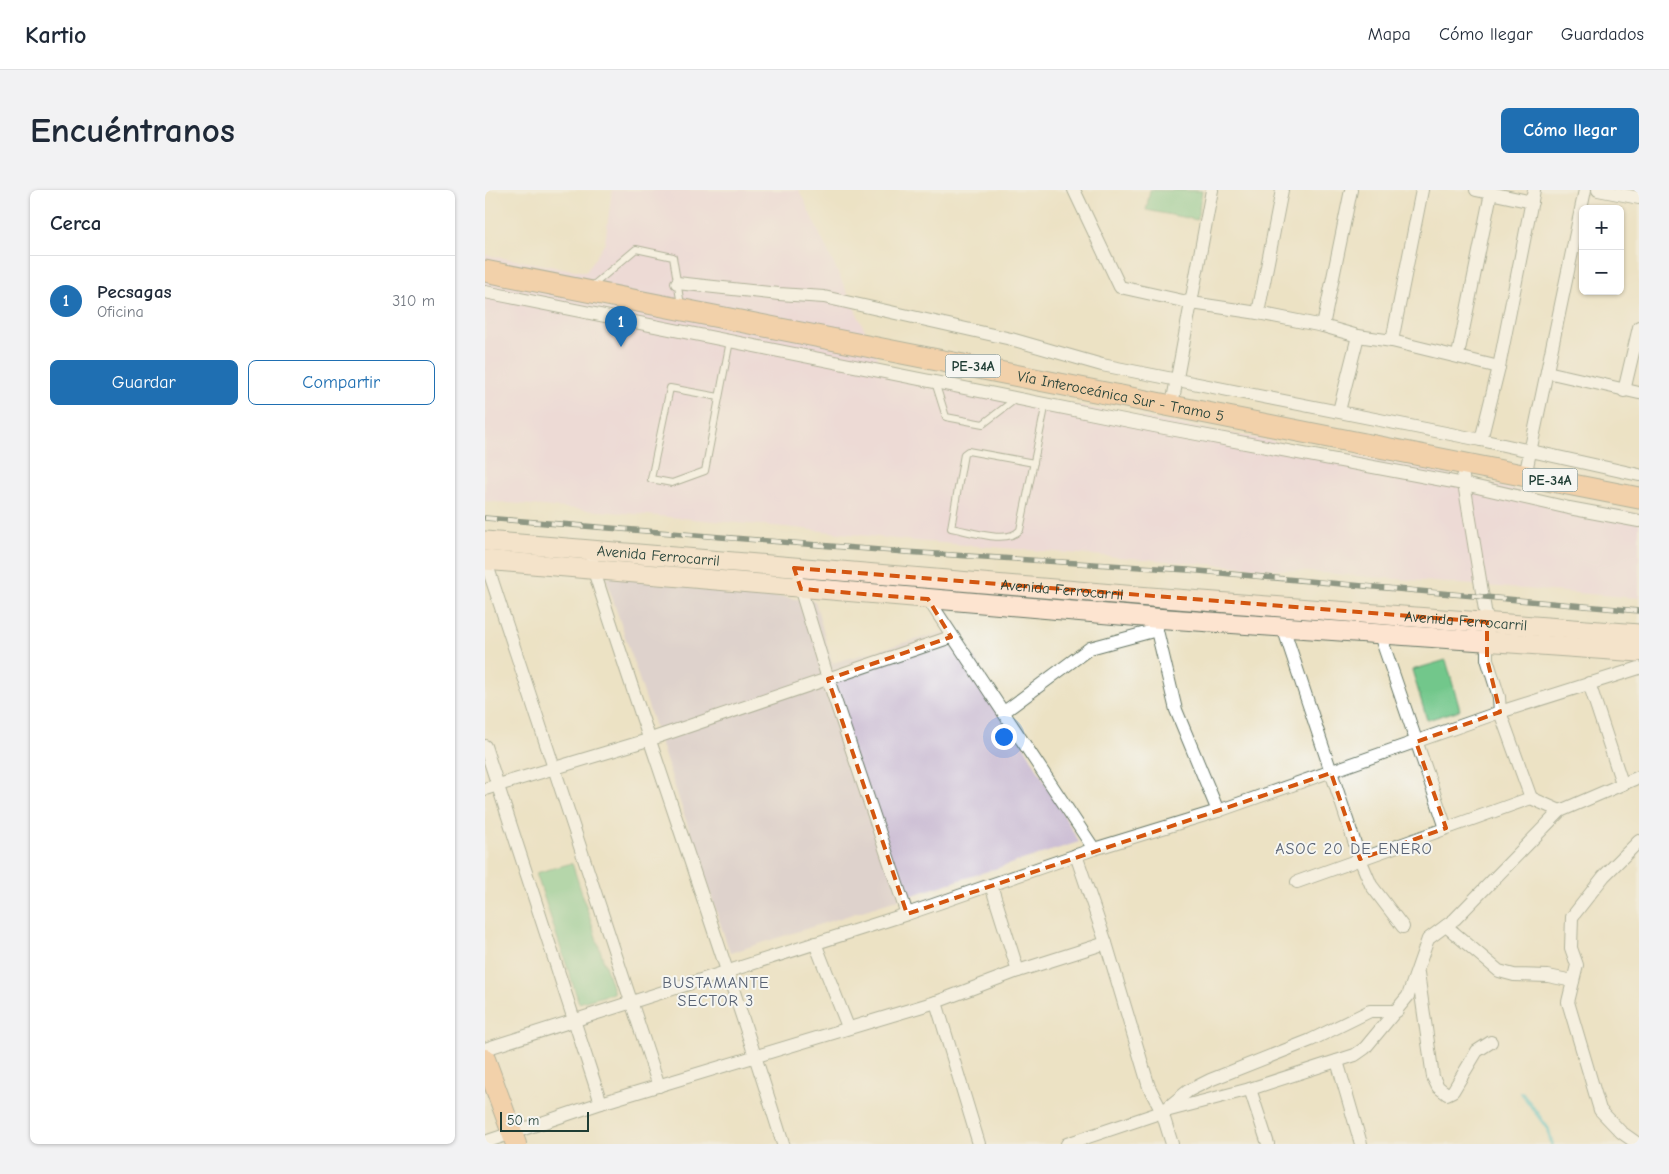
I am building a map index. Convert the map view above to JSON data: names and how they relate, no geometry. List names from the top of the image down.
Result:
{
  "streets": {
    "highway": ["PE-34A", "Vía Interoceánica Sur - Tramo 5"],
    "main road": ["Avenida Ferrocarril"]
  },
  "districts": ["ASOC 20 DE ENERO", "BUSTAMANTE SECTOR 3"],
  "scale_bar": "50 m",
  "page": {
    "header": "Kartio",
    "nav": ["Mapa", "Cómo llegar", "Guardados"],
    "buttons": [
      "Cómo llegar",
      ["Guardar", "Compartir"]
    ],
    "title": "Encuéntranos",
    "heading": "Cerca",
    "map_buttons": ["+", "−"],
    "list": [
      {
        "mark": "1",
        "name": "Pecsagas",
        "note": "Oficina",
        "value": "310 m"
      }
    ],
    "pins": "1",
    "scale": "50 m"
  }
}
